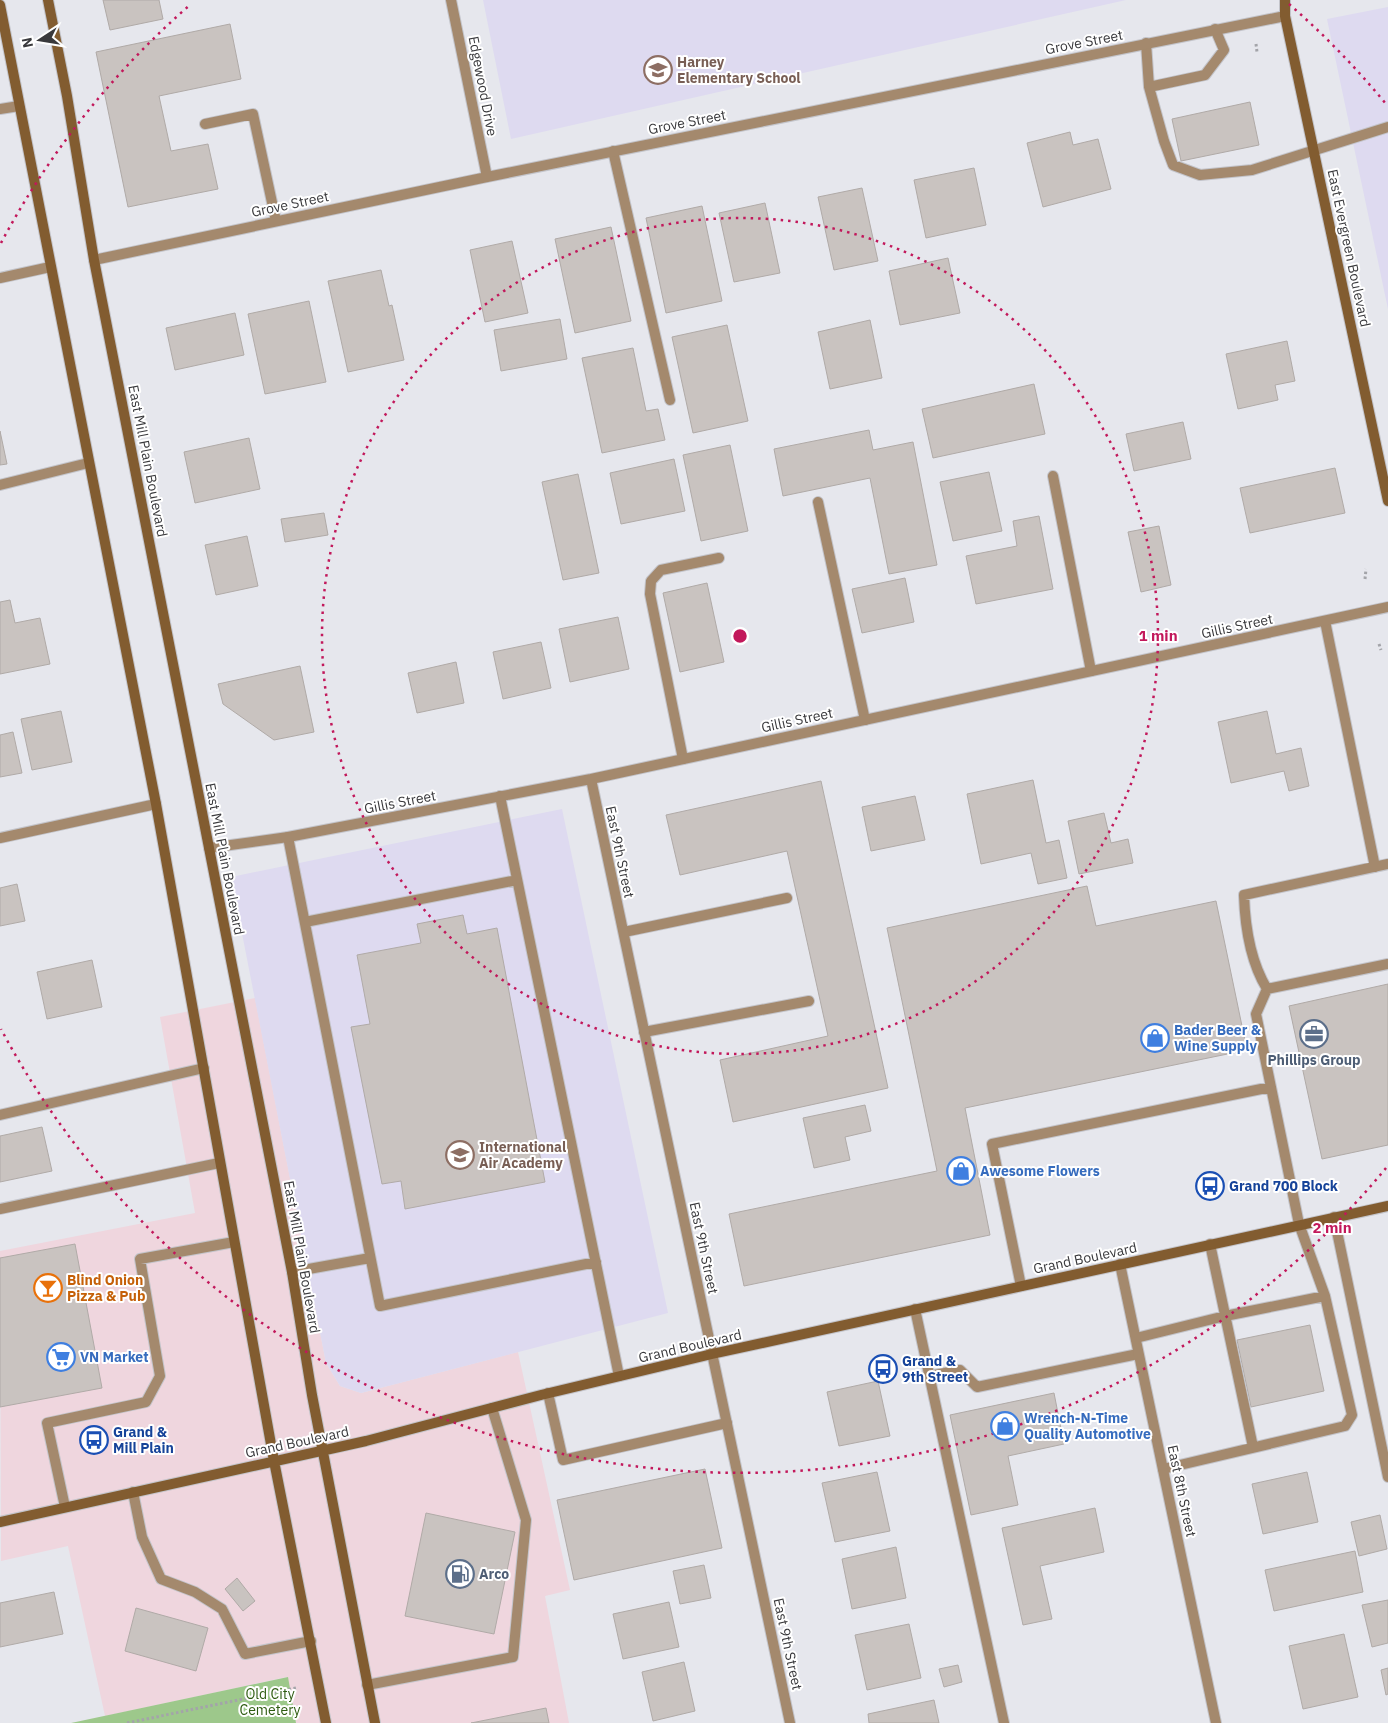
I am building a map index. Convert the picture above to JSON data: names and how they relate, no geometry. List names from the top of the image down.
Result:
{
  "streets": {
    "main road": ["East Evergreen Boulevard", "East Mill Plain Boulevard", "Grand Boulevard"],
    "street": [
      "Grove Street",
      "Edgewood Drive",
      "Gillis Street",
      "East 9th Street",
      "East 8th Street"
    ]
  },
  "crossings": [
    ["Grove Street", "Edgewood Drive"],
    ["Grove Street", "East Evergreen Boulevard"],
    ["Grove Street", "East Mill Plain Boulevard"],
    ["East Mill Plain Boulevard", "Gillis Street"],
    ["East Mill Plain Boulevard", "Grand Boulevard"],
    ["Gillis Street", "East 9th Street"],
    ["East 9th Street", "Grand Boulevard"],
    ["Grand Boulevard", "East 8th Street"]
  ],
  "parks": ["Old City Cemetery"],
  "places": {
    "school or university": ["Harney Elementary School", "International Air Academy"],
    "office": ["Phillips Group"],
    "shop": ["Bader Beer & Wine Supply", "Awesome Flowers", "Wrench-N-Time Quality Automotive"],
    "bus stop": ["Grand 700 Block", "Grand & 9th Street", "Grand & Mill Plain"],
    "bar": ["Blind Onion Pizza & Pub"],
    "supermarket": ["VN Market"],
    "fuel station": ["Arco"]
  },
  "north": "left",
  "rings": ["1 min", "2 min"]
}
